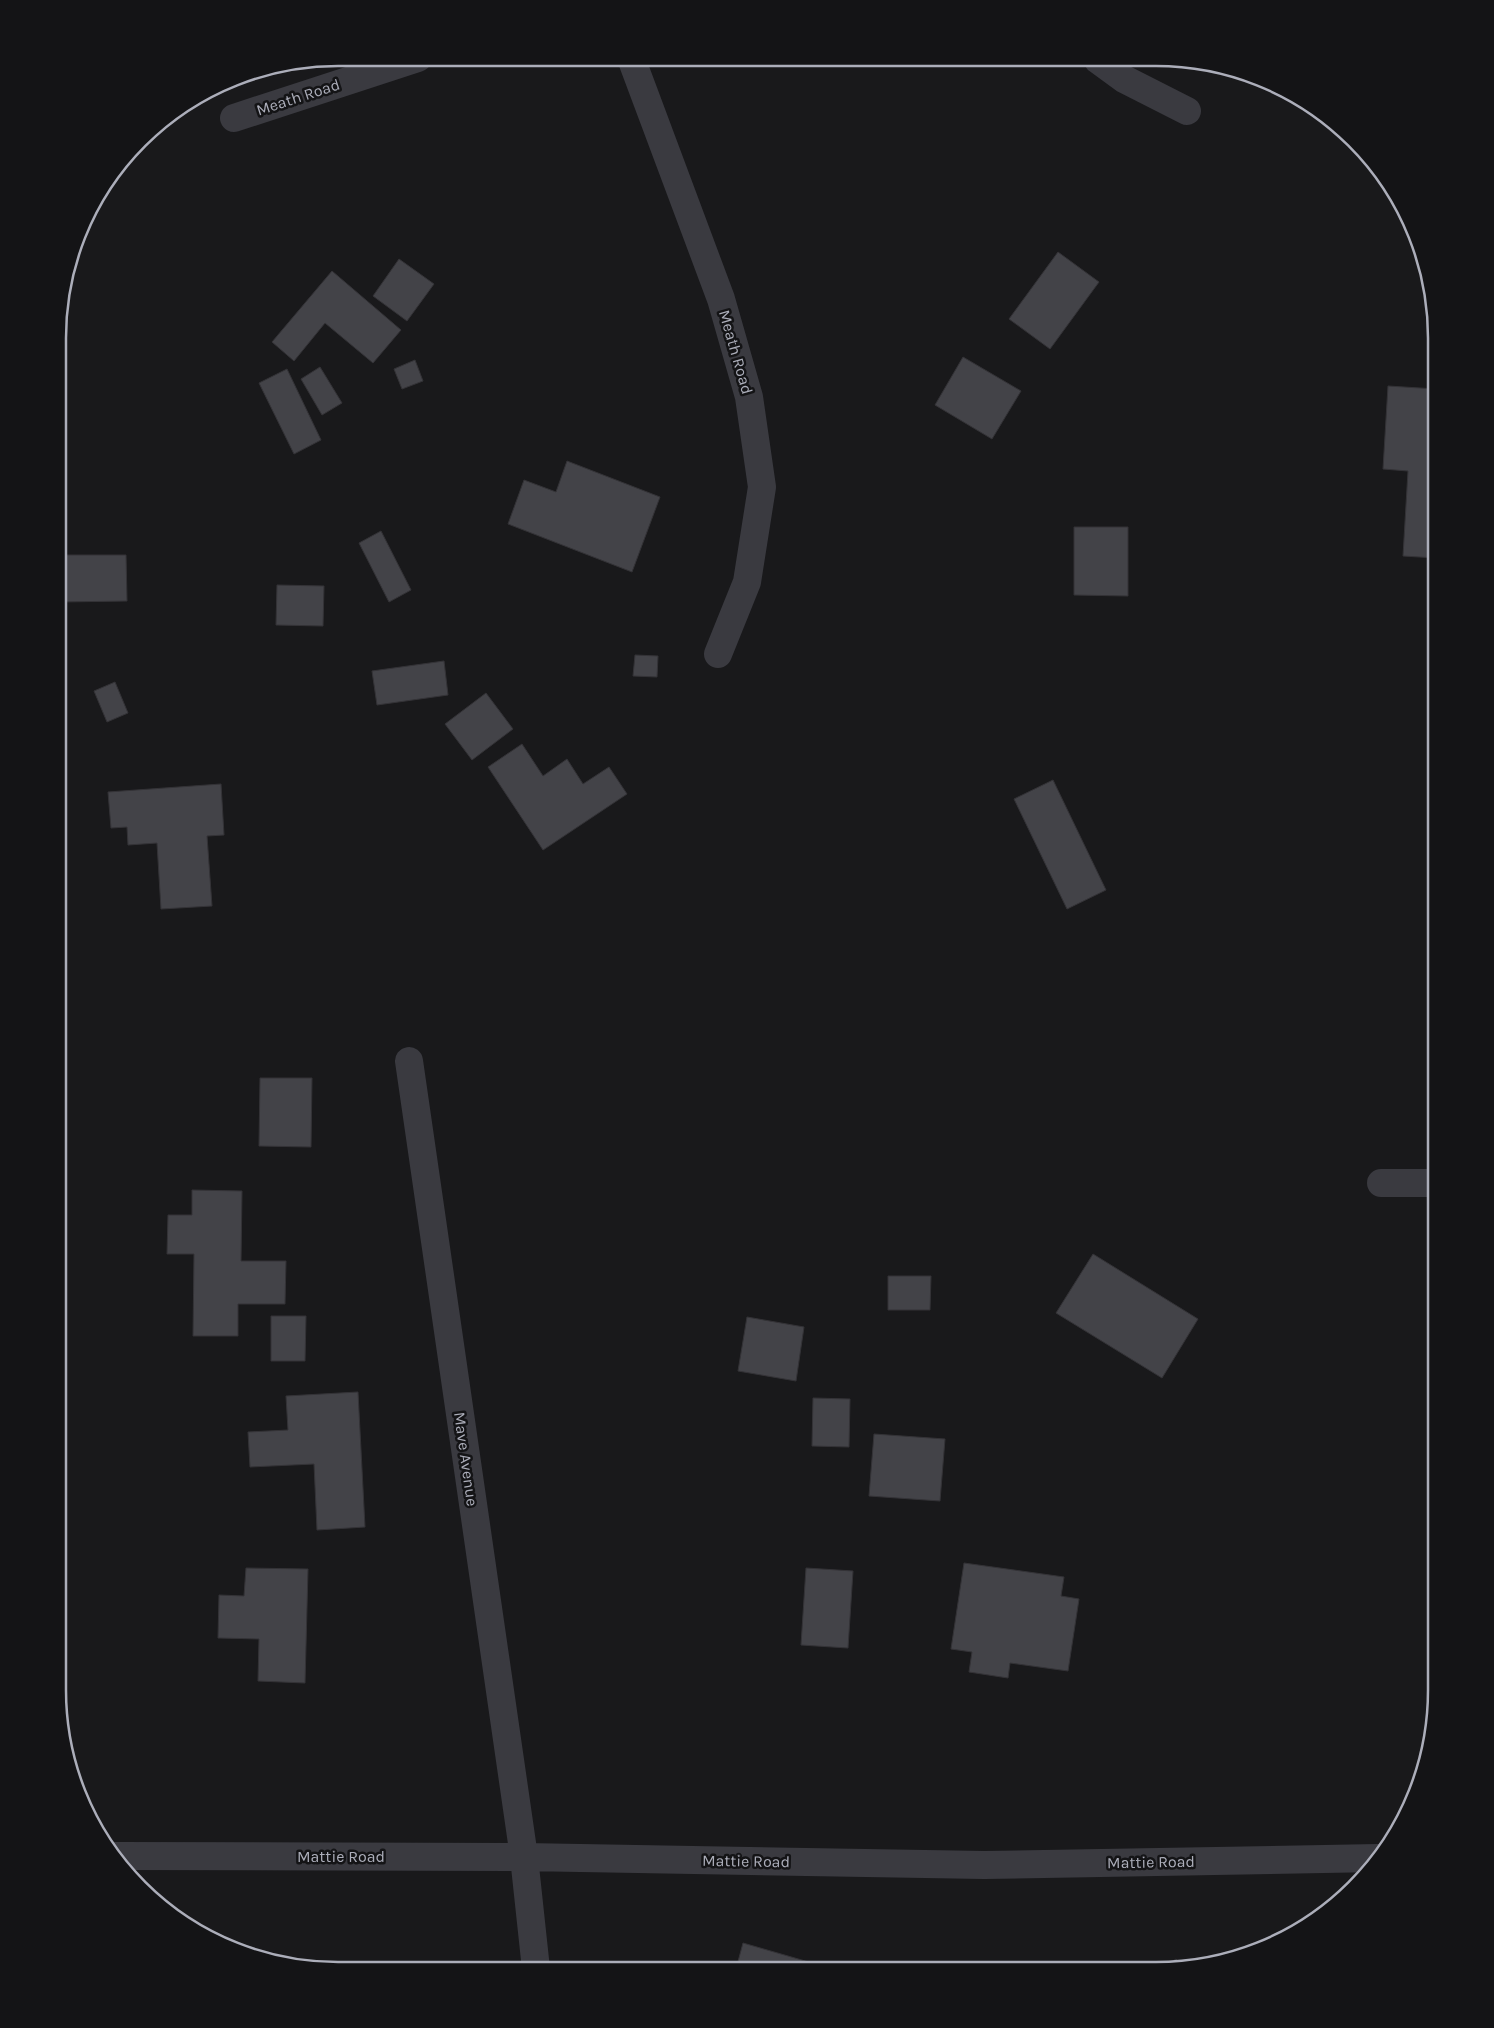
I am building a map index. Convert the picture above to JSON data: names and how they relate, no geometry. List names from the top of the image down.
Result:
{
  "streets": {
    "street": ["Meath Road", "Mave Avenue", "Mattie Road"]
  },
  "crossings": [
    ["Mave Avenue", "Mattie Road"]
  ]
}
